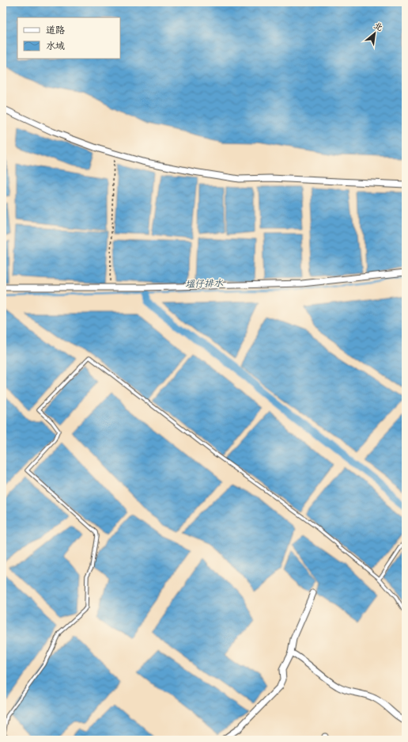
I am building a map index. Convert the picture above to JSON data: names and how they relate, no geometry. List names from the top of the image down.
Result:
{
  "water": ["塭仔排水"],
  "legend": ["道路", "水域"],
  "north": "top right"
}
